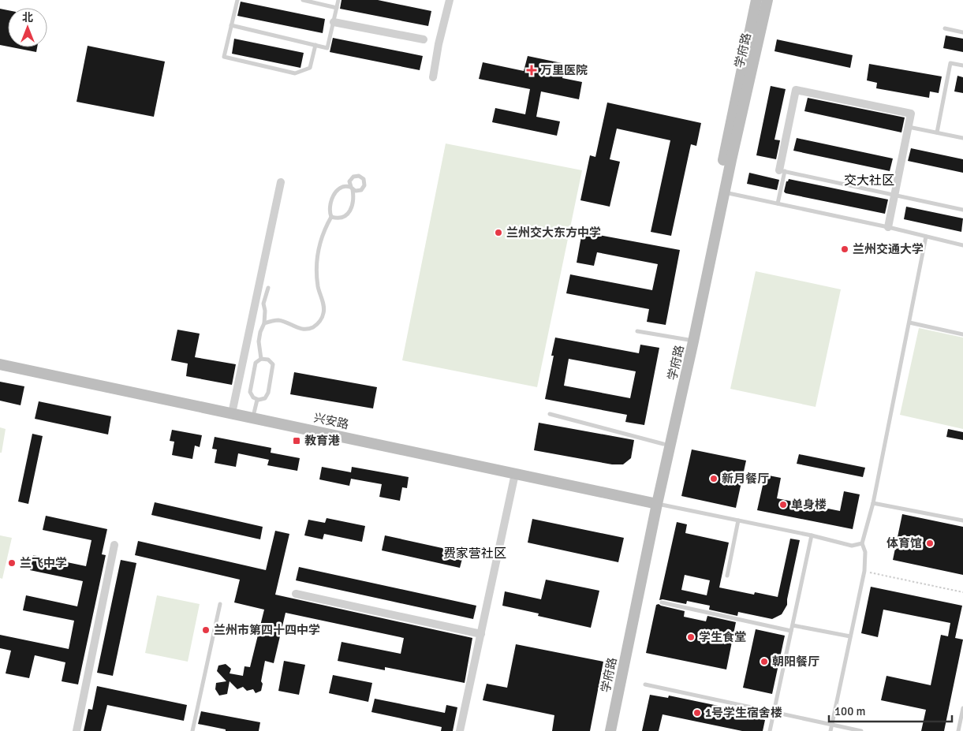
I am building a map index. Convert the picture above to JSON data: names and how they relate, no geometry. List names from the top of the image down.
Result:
{
  "streets": {
    "street": ["学府路", "兴安路"]
  },
  "crossings": [
    ["学府路", "兴安路"]
  ],
  "districts": ["交大社区", "费家营社区"],
  "places": {
    "health": ["万里医院"],
    "other": [
      "兰州交大东方中学",
      "兰州交通大学",
      "新月餐厅",
      "单身楼",
      "体育馆",
      "兰飞中学",
      "兰州市第四十四中学",
      "学生食堂",
      "朝阳餐厅",
      "1号学生宿舍楼"
    ],
    "transit": ["教育港"]
  },
  "scale_bar": "100 m",
  "north": "top"
}
